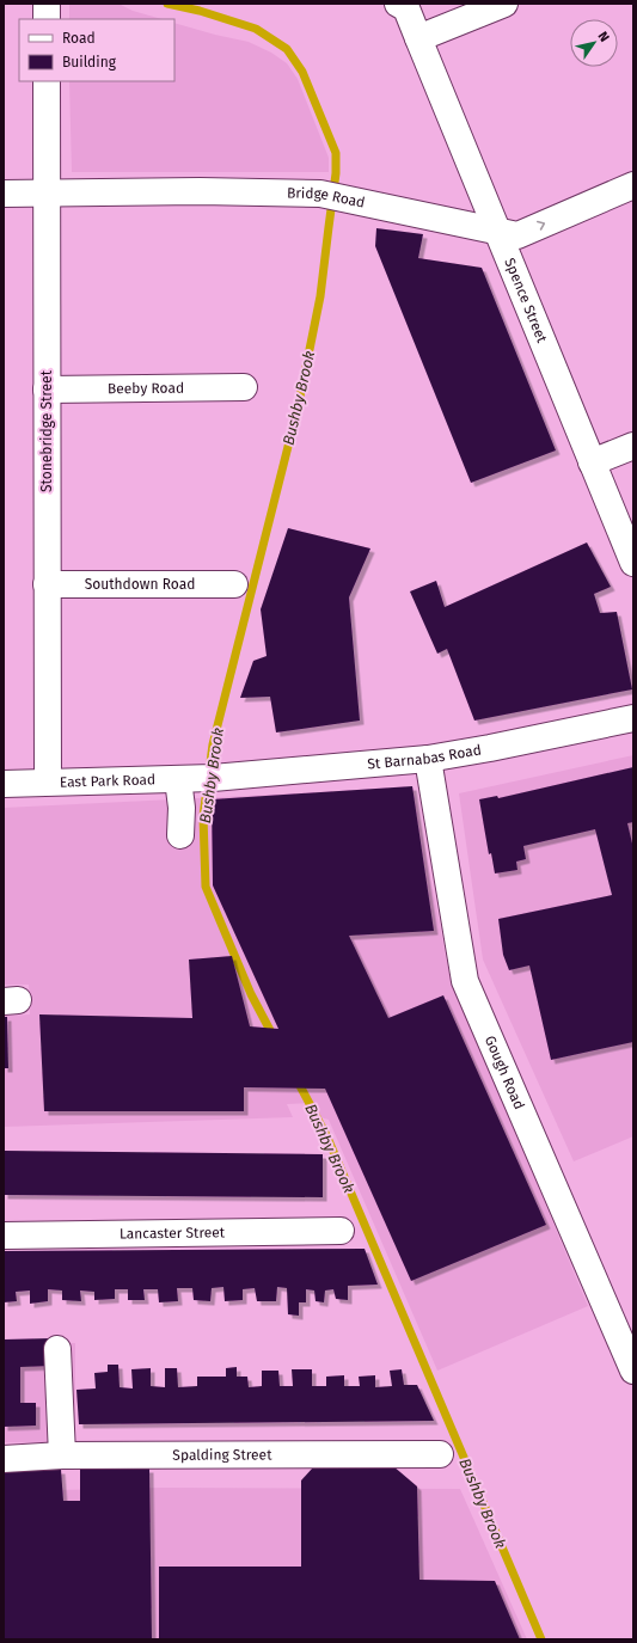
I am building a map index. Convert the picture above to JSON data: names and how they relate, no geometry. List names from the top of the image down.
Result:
{
  "streets": {
    "street": [
      "Bridge Road",
      "Spence Street",
      "Beeby Road",
      "Stonebridge Street",
      "Southdown Road",
      "St Barnabas Road",
      "East Park Road",
      "Gough Road",
      "Lancaster Street",
      "Spalding Street"
    ]
  },
  "crossings": [
    ["Bridge Road", "Spence Street"],
    ["Bridge Road", "Stonebridge Street"],
    ["Beeby Road", "Stonebridge Street"],
    ["Stonebridge Street", "Southdown Road"],
    ["Stonebridge Street", "East Park Road"],
    ["St Barnabas Road", "East Park Road"],
    ["St Barnabas Road", "Gough Road"]
  ],
  "water": ["Bushby Brook"],
  "legend": ["Road", "Building"],
  "north": "top right"
}
